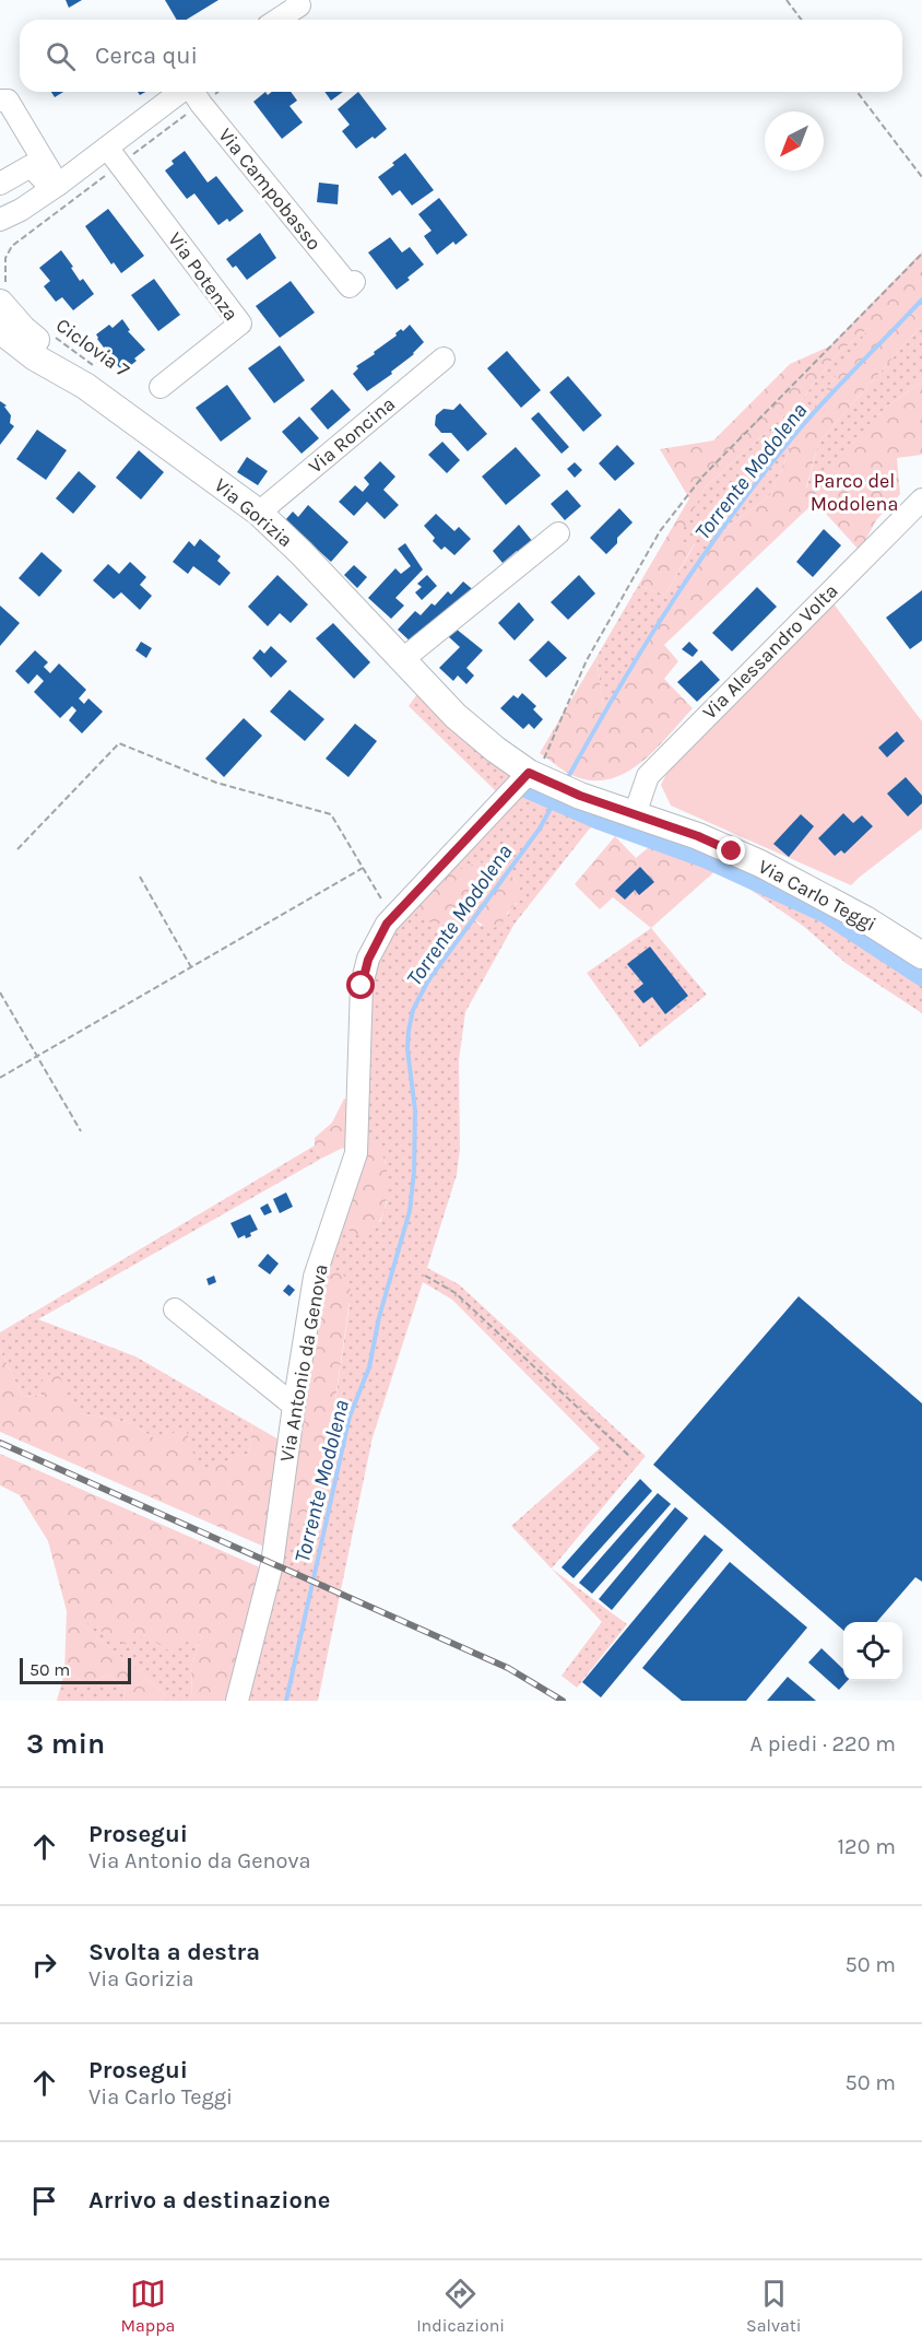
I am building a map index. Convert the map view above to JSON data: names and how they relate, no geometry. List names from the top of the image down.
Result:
{
  "streets": {
    "main road": ["Via Gorizia", "Via Carlo Teggi"],
    "street": [
      "Via Campobasso",
      "Via Potenza",
      "Via Roncina",
      "Via Alessandro Volta",
      "Via Antonio da Genova"
    ],
    "path": ["Ciclovia 7"]
  },
  "crossings": [
    ["Via Campobasso", "Via Potenza"],
    ["Ciclovia 7", "Via Gorizia"],
    ["Via Roncina", "Via Gorizia"],
    ["Via Gorizia", "Via Alessandro Volta"],
    ["Via Gorizia", "Via Carlo Teggi"],
    ["Via Gorizia", "Via Antonio da Genova"],
    ["Via Alessandro Volta", "Via Carlo Teggi"]
  ],
  "water": ["Torrente Modolena"],
  "parks": ["Parco del Modolena"],
  "scale_bar": "50 m",
  "north": "bottom left",
  "page": {
    "search": "Cerca qui",
    "scale": "50 m",
    "heading": ["3 min", "A piedi · 220 m"],
    "list": [
      ["Prosegui", "Via Antonio da Genova", "120 m"],
      ["Svolta a destra", "Via Gorizia", "50 m"],
      ["Prosegui", "Via Carlo Teggi", "50 m"],
      "Arrivo a destinazione"
    ],
    "nav": ["Mappa", "Indicazioni", "Salvati"]
  }
}
